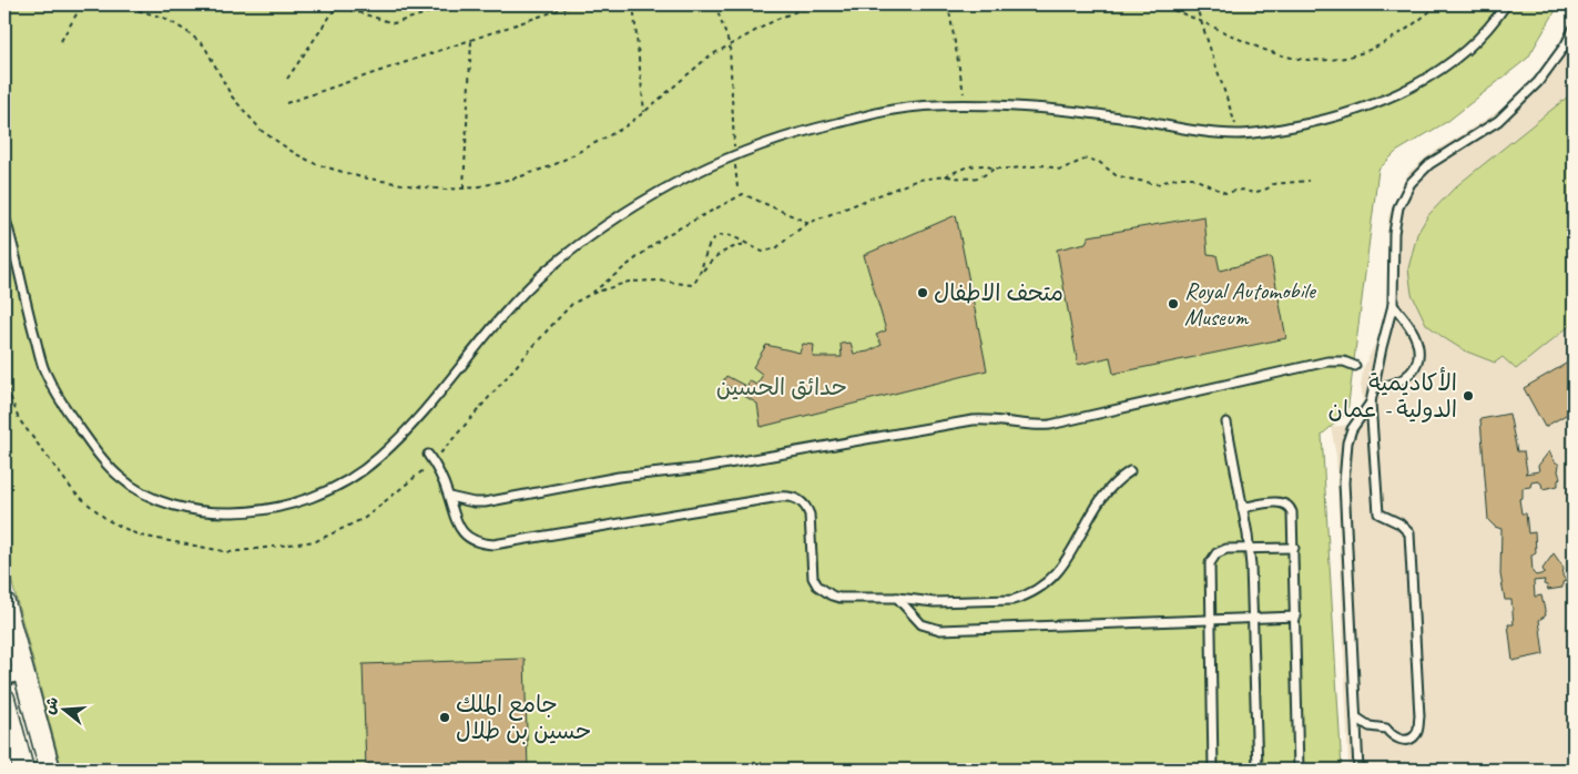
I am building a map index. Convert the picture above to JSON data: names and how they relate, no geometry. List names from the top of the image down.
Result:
{
  "parks": ["حدائق الحسين"],
  "places": [
    "متحف الاطفال",
    "Royal Automobile Museum",
    "الأكاديمية الدولية - عمان",
    "جامع الملك حسين بن طلال"
  ],
  "north": "left"
}
